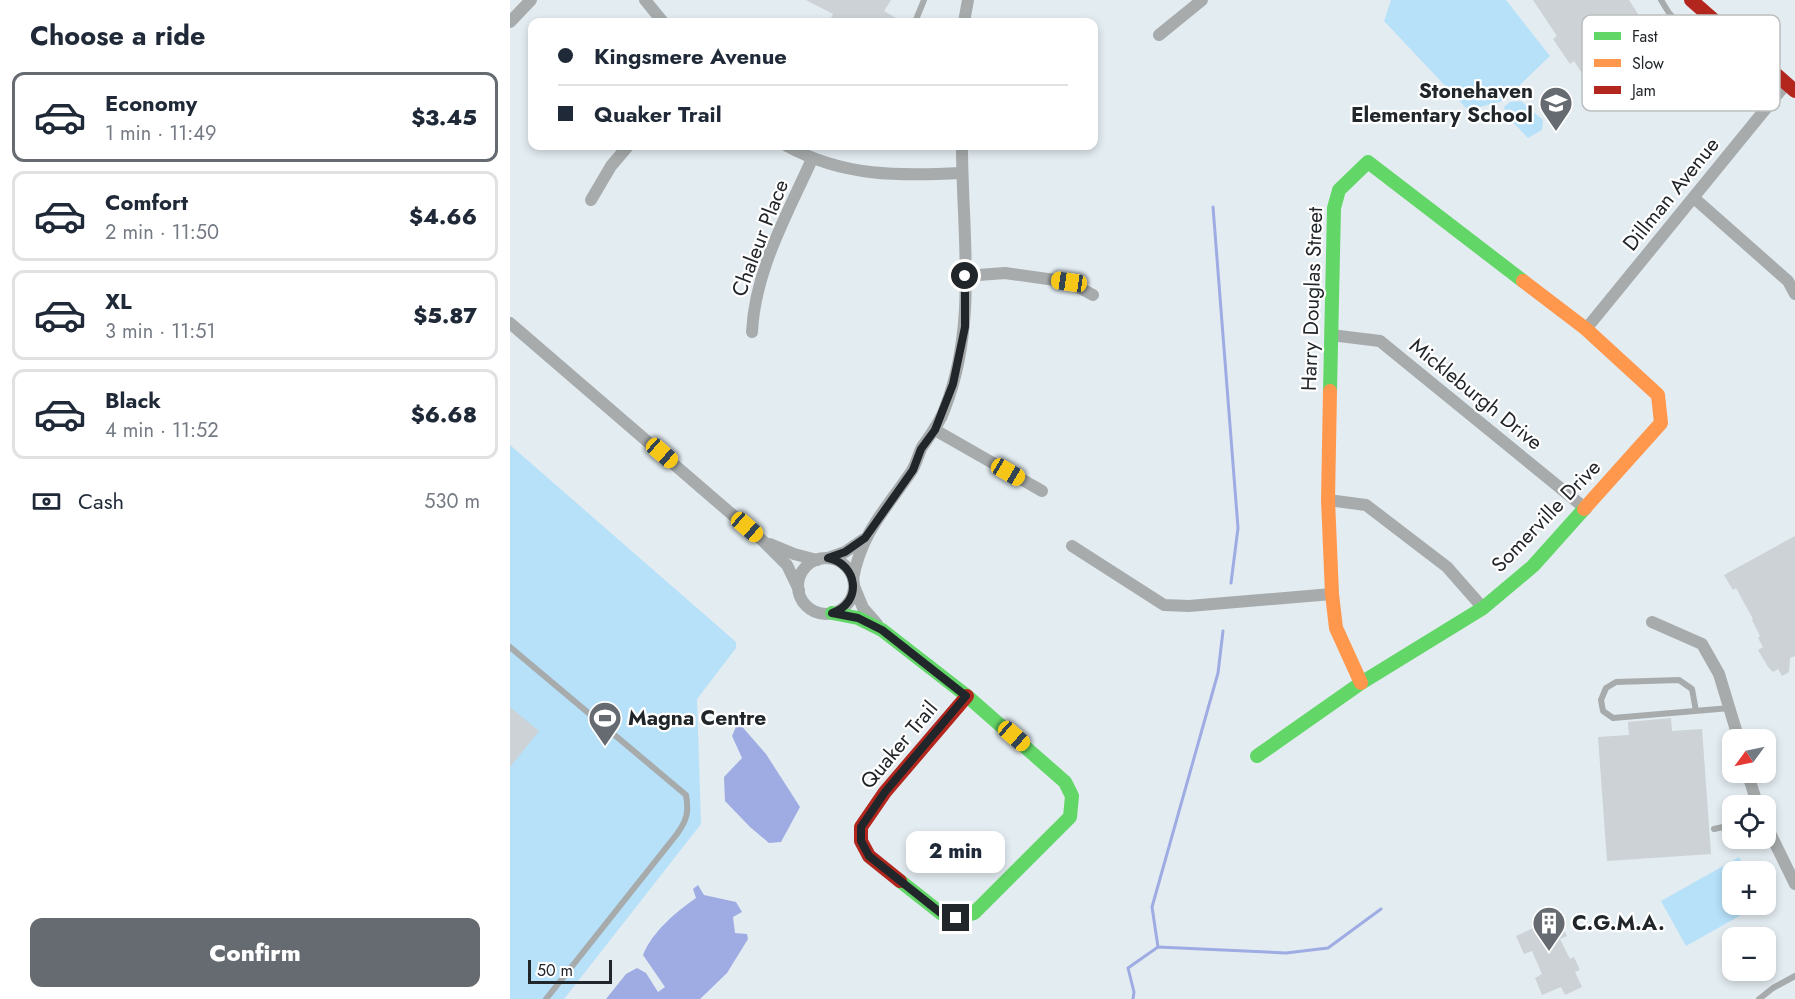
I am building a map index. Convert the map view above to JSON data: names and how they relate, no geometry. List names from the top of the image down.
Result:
{
  "streets": {
    "street": [
      "Dillman Avenue",
      "Chaleur Place",
      "Harry Douglas Street",
      "Mickleburgh Drive",
      "Somerville Drive",
      "Quaker Trail"
    ]
  },
  "crossings": [
    ["Dillman Avenue", "Harry Douglas Street"],
    ["Dillman Avenue", "Somerville Drive"],
    ["Harry Douglas Street", "Mickleburgh Drive"],
    ["Harry Douglas Street", "Somerville Drive"],
    ["Mickleburgh Drive", "Somerville Drive"]
  ],
  "places": {
    "school or university": ["Stonehaven Elementary School"],
    "sports": ["Magna Centre"],
    "building": ["C.G.M.A."]
  },
  "legend": ["Fast", "Slow", "Jam"],
  "scale_bar": "50 m",
  "north": "bottom left",
  "page": {
    "heading": "Choose a ride",
    "banner": ["Kingsmere Avenue", "Quaker Trail"],
    "list": [
      {
        "name": "Economy",
        "note": "1 min · 11:49",
        "value": "$3.45"
      },
      {
        "name": "Comfort",
        "note": "2 min · 11:50",
        "value": "$4.66"
      },
      {
        "name": "XL",
        "note": "3 min · 11:51",
        "value": "$5.87"
      },
      {
        "name": "Black",
        "note": "4 min · 11:52",
        "value": "$6.68"
      }
    ],
    "pay": ["Cash", "530 m"],
    "map_buttons": ["+", "−"],
    "bubble": "2 min",
    "buttons": "Confirm",
    "scale": "50 m"
  }
}
